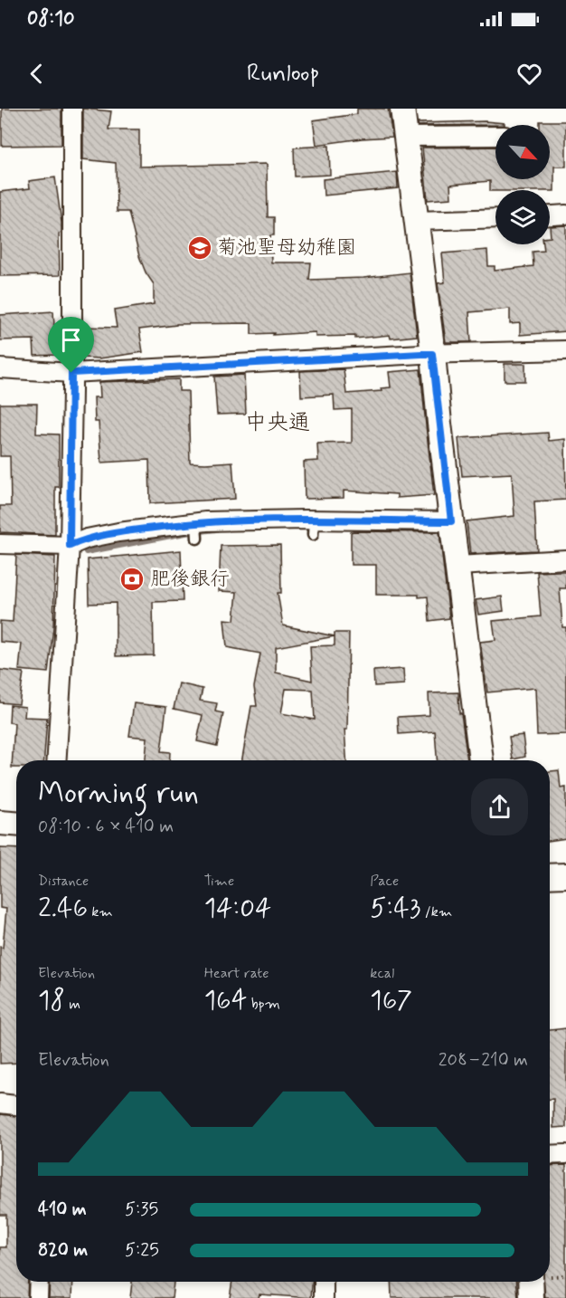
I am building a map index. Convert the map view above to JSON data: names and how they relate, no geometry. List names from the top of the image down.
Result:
{
  "districts": ["中央通"],
  "places": {
    "school or university": ["菊池聖母幼稚園"],
    "bank": ["肥後銀行"]
  },
  "north": "bottom right",
  "page": {
    "status": "08:10",
    "header": "Runloop",
    "heading": ["Morning run", "08:10 · 6 × 410 m"],
    "stats": [
      ["Distance", "2.46 km"],
      ["Time", "14:04"],
      ["Pace", "5:43 /km"],
      ["Elevation", "18 m"],
      ["Heart rate", "164 bpm"],
      ["kcal", "167"]
    ],
    "chart": ["Elevation", "208–210 m"],
    "list": [
      {
        "name": "410 m",
        "note": "5:35"
      },
      {
        "name": "820 m",
        "note": "5:25"
      }
    ]
  }
}
